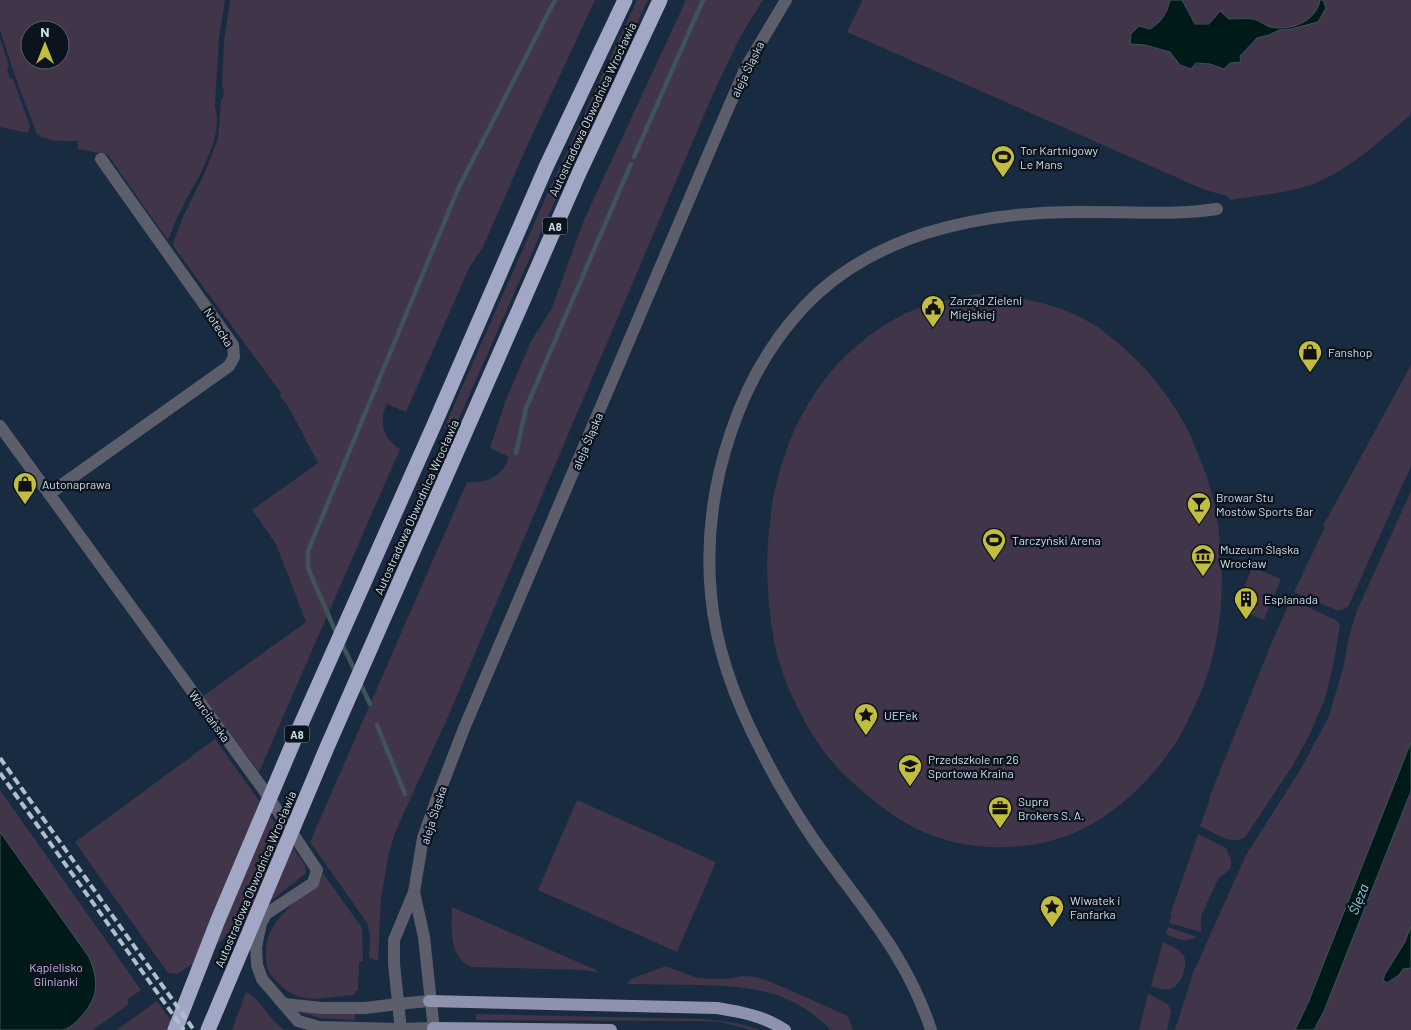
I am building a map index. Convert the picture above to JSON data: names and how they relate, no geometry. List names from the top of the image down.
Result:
{
  "streets": {
    "highway": ["Autostradowa Obwodnica Wrocławia", "A8"],
    "street": ["aleja Śląska", "Notecka", "Warciańska"]
  },
  "crossings": [
    ["aleja Śląska", "Warciańska"],
    ["Notecka", "Warciańska"]
  ],
  "water": ["Ślęza"],
  "parks": ["Kąpielisko Glinianki"],
  "places": {
    "sports": ["Tor Kartnigowy Le Mans", "Tarczyński Arena"],
    "public building": ["Zarząd Zieleni Miejskiej"],
    "shop": ["Fanshop", "Autonaprawa"],
    "bar": ["Browar Stu Mostów Sports Bar"],
    "museum": ["Muzeum Śląska Wrocław"],
    "building": ["Esplanada"],
    "place": ["UEFek", "Wiwatek i Fanfarka"],
    "school or university": ["Przedszkole nr 26 Sportowa Kraina"],
    "office": ["Supra Brokers S. A."]
  },
  "north": "top"
}
